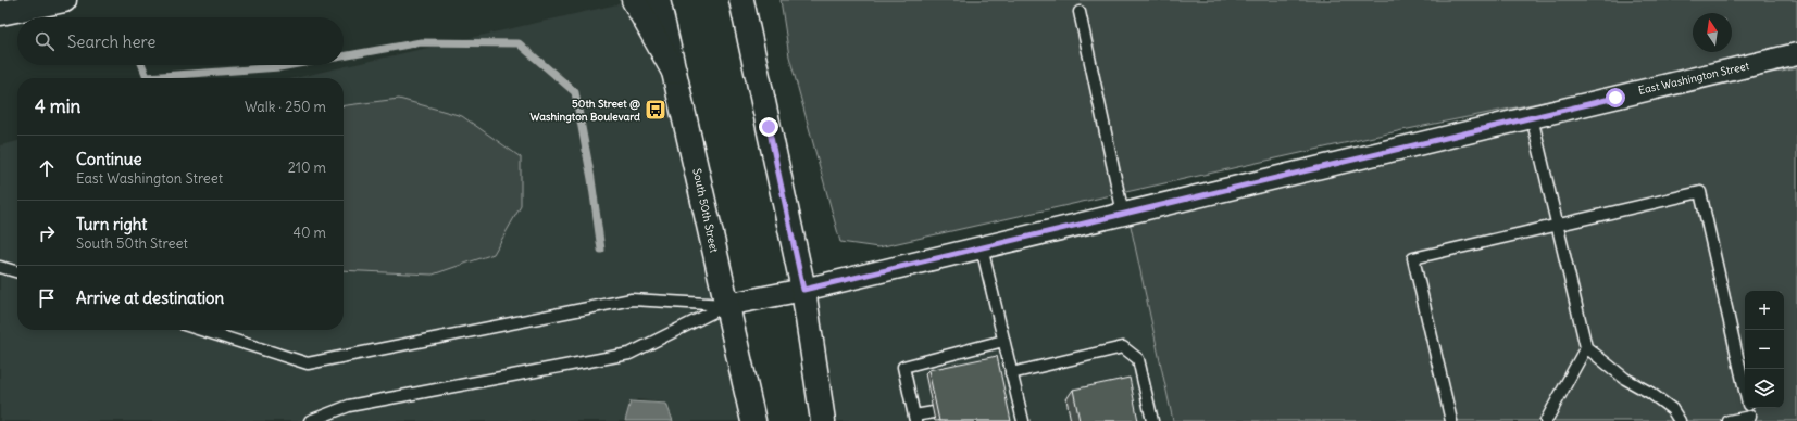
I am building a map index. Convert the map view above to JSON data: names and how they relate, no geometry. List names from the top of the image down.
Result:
{
  "streets": {
    "main road": ["South 50th Street"],
    "street": ["East Washington Street"]
  },
  "crossings": [
    ["East Washington Street", "South 50th Street"]
  ],
  "places": {
    "bus stop": ["50th Street @ Washington Boulevard"]
  },
  "north": "top",
  "page": {
    "search": "Search here",
    "heading": ["4 min", "Walk · 250 m"],
    "list": [
      ["Continue", "East Washington Street", "210 m"],
      ["Turn right", "South 50th Street", "40 m"],
      "Arrive at destination"
    ],
    "map_buttons": ["+", "−"]
  }
}
